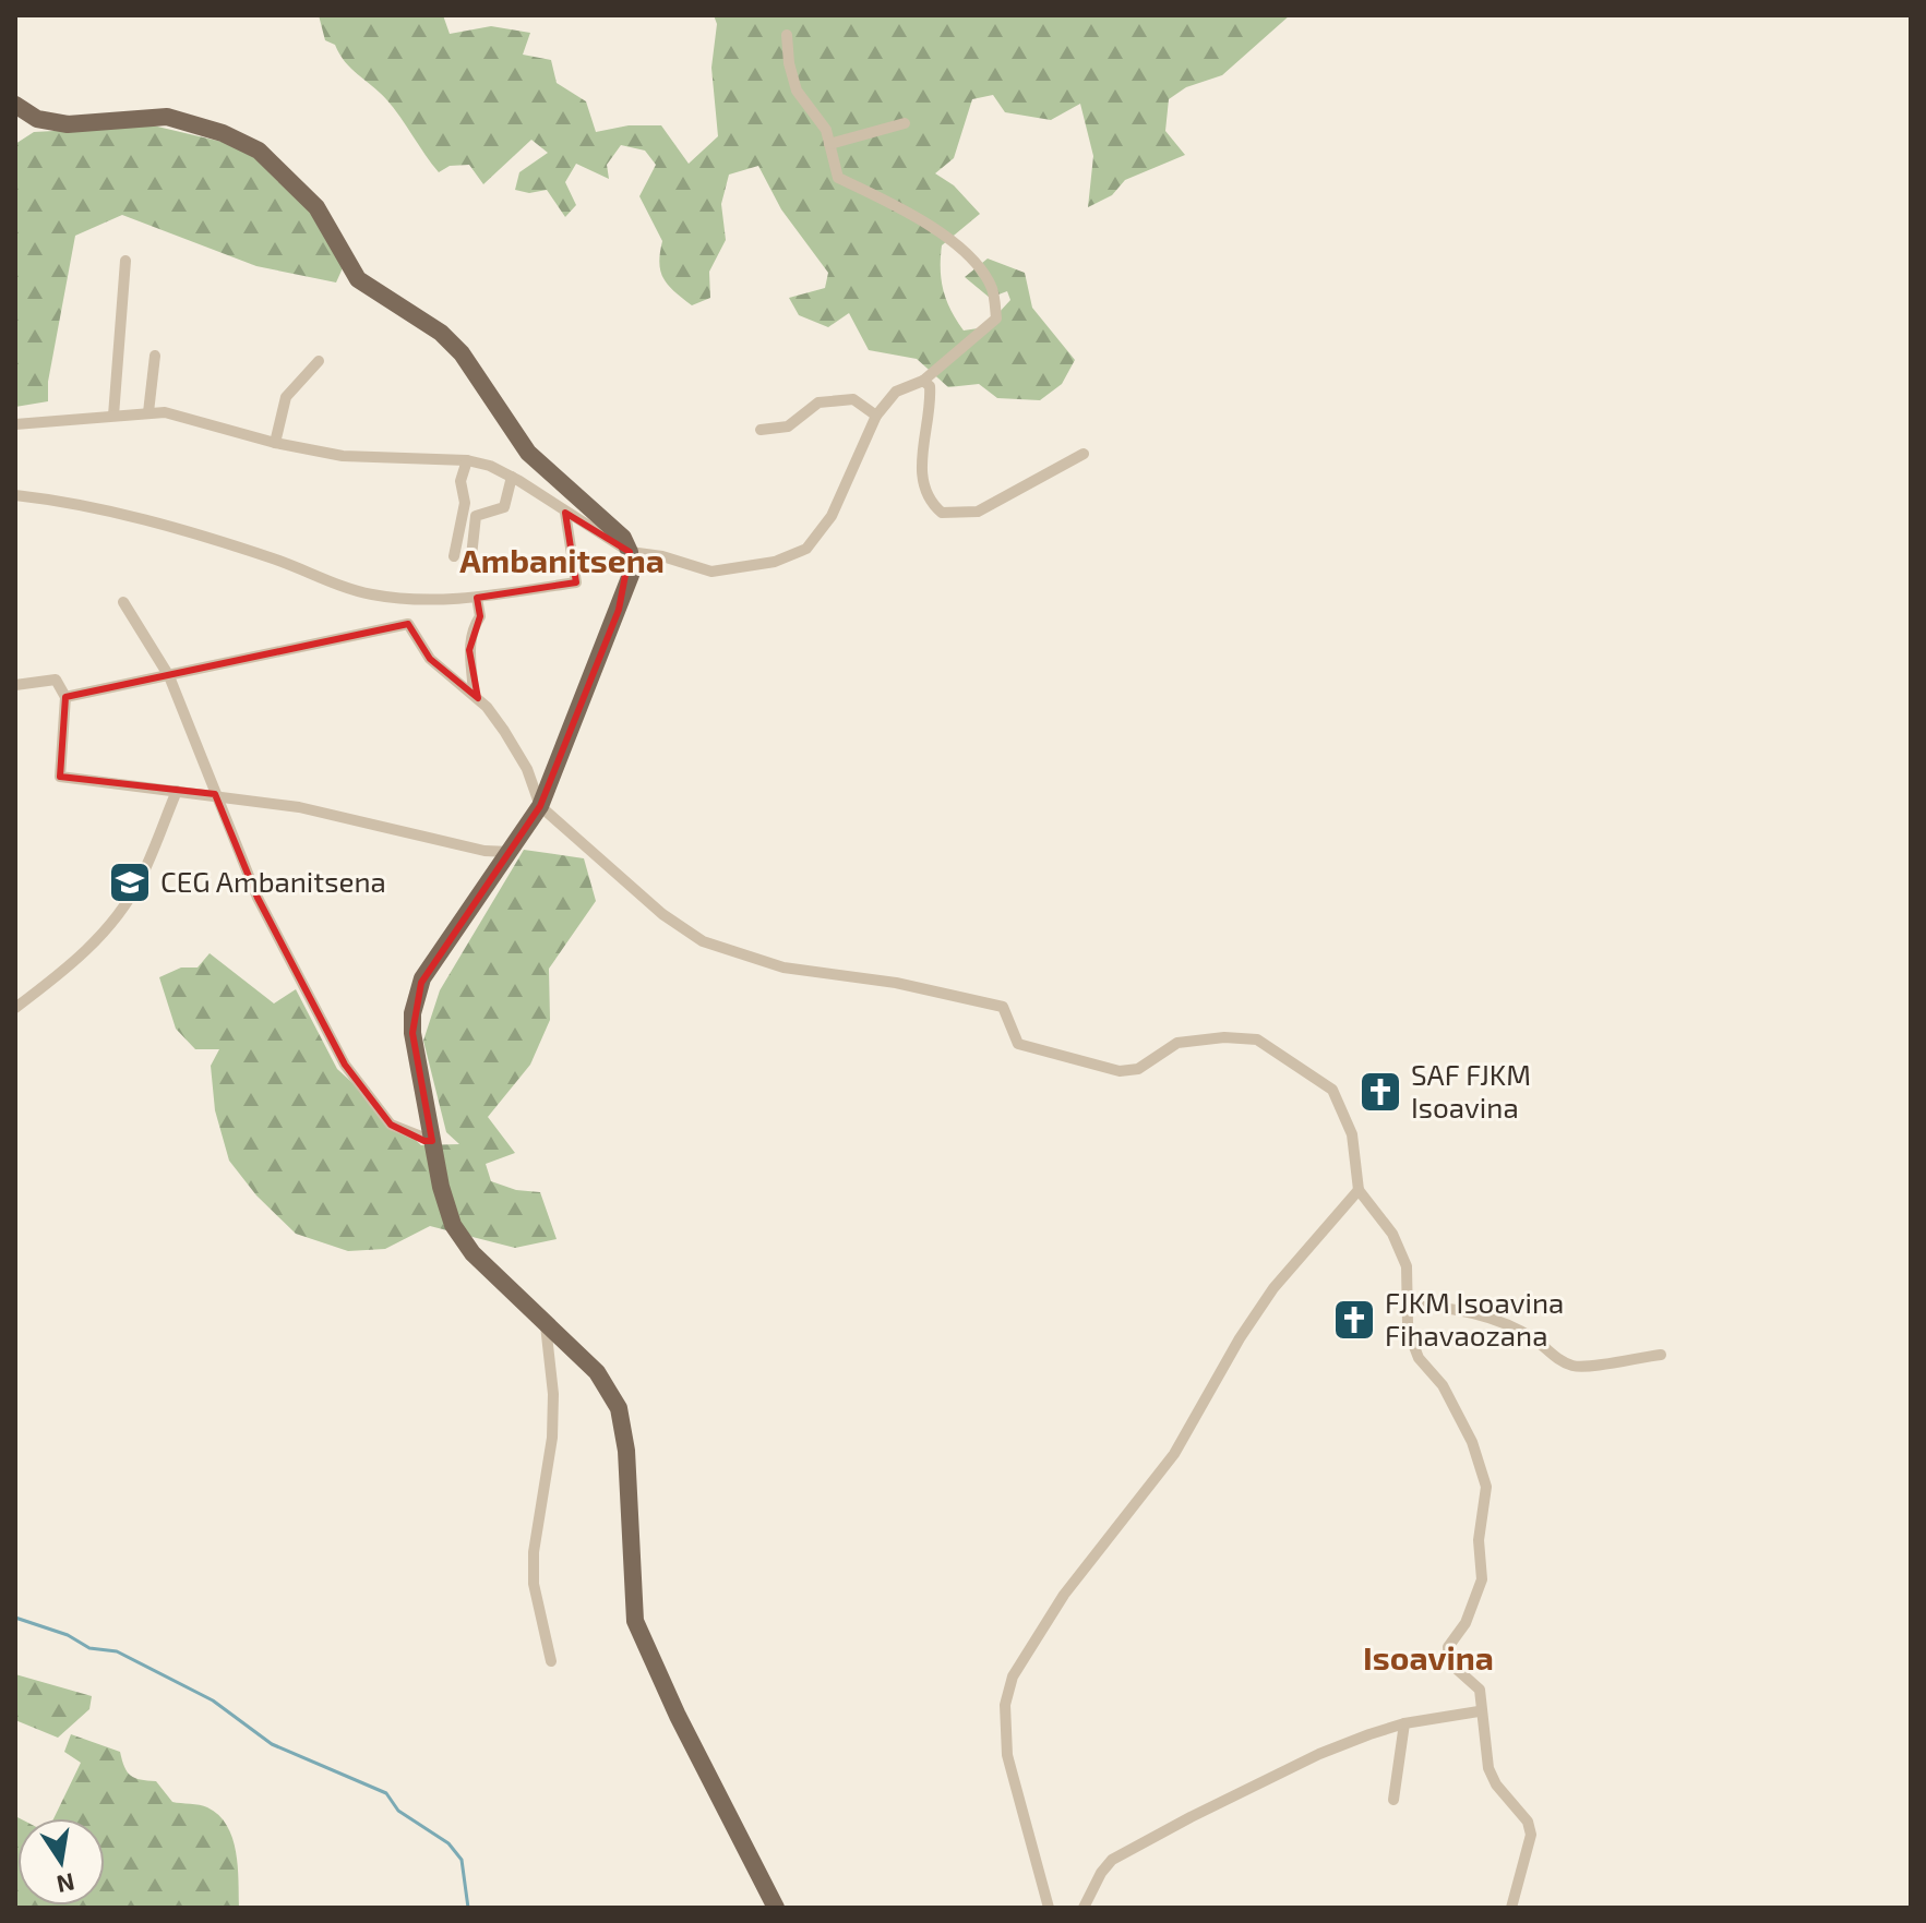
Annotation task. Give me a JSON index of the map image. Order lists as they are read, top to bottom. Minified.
{"districts":["Ambanitsena","Isoavina"],"places":{"school or university":["CEG Ambanitsena"],"church":["SAF FJKM Isoavina","FJKM Isoavina Fihavaozana"]},"north":"bottom"}
